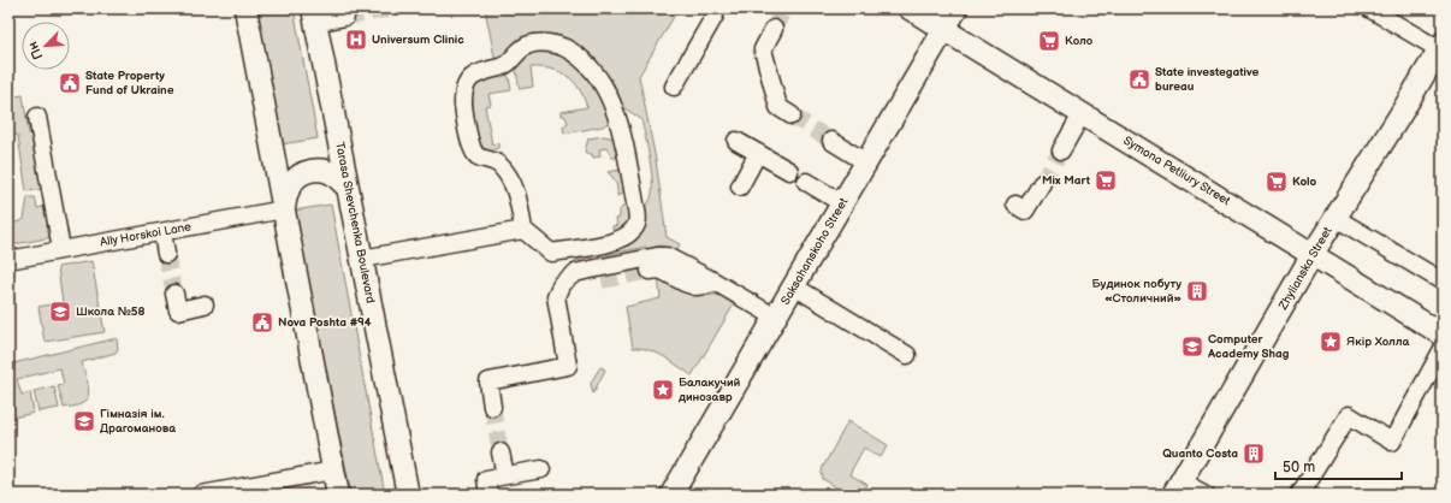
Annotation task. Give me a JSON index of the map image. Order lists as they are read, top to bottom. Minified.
{"streets":{"main road":["Symona Petliury Street","Tarasa Shevchenka Boulevard","Saksahanskoho Street","Zhylianska Street"],"street":["Ally Horskoi Lane"]},"crossings":[["Symona Petliury Street","Saksahanskoho Street"],["Symona Petliury Street","Zhylianska Street"]],"places":{"hospital":["Universum Clinic"],"supermarket":["Коло","Mix Mart","Kolo"],"public building":["State investegative bureau","State Property Fund of Ukraine","Nova Poshta #94"],"building":["Будинок побуту «Столичний»","Quanto Costa"],"school or university":["Школа №58","Computer Academy Shag","Гімназія ім. Драгоманова"],"place":["Якір Холла","Балакучий динозавр"]},"scale_bar":"50 m","north":"bottom left"}
